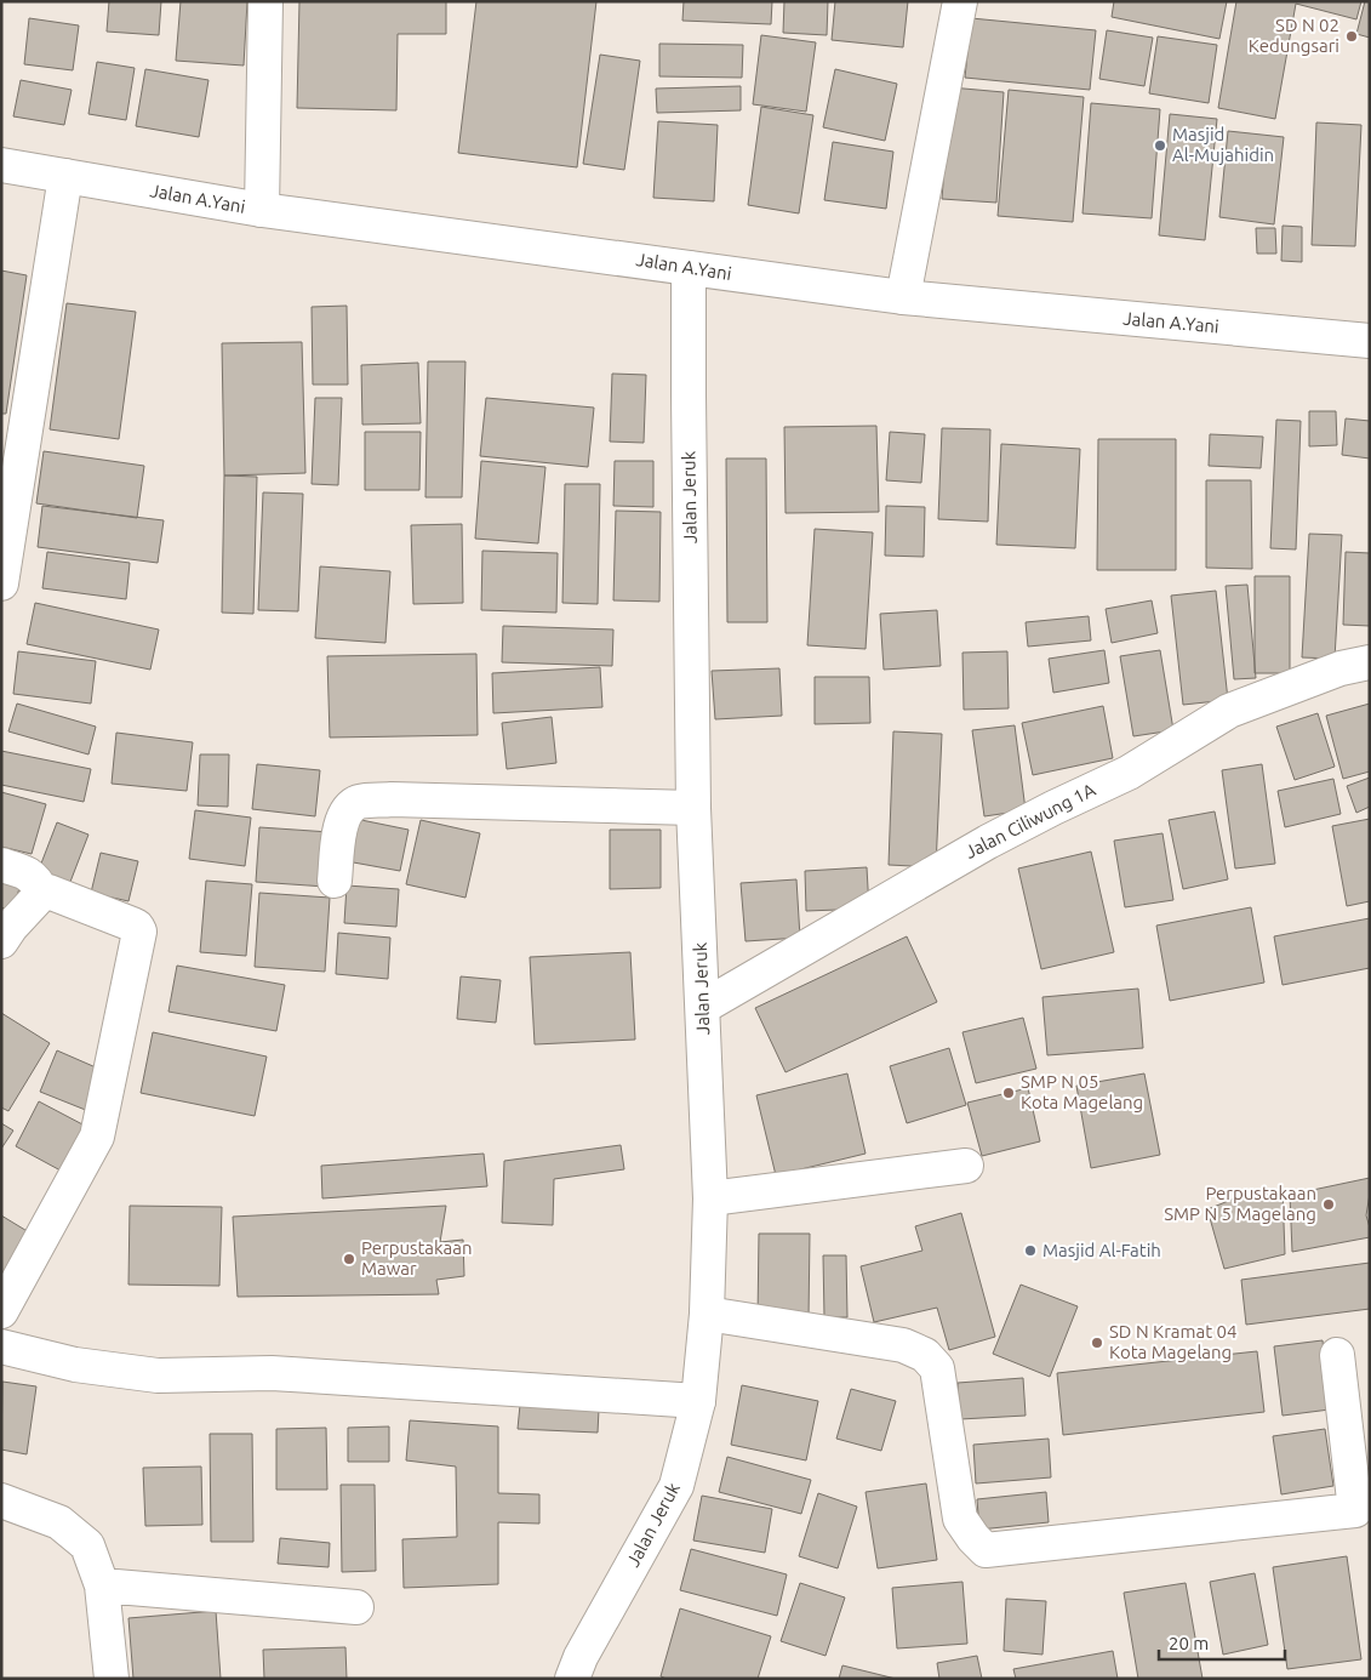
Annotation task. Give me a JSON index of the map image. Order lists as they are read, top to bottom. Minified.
{"streets":{"main road":["Jalan A.Yani","Jalan Jeruk","Jalan Ciliwung 1A"]},"crossings":[["Jalan A.Yani","Jalan Jeruk"],["Jalan Jeruk","Jalan Ciliwung 1A"]],"places":["SD N 02 Kedungsari","Masjid Al-Mujahidin","SMP N 05 Kota Magelang","Perpustakaan SMP N 5 Magelang","Masjid Al-Fatih","Perpustakaan Mawar","SD N Kramat 04 Kota Magelang"],"scale_bar":"20 m"}
